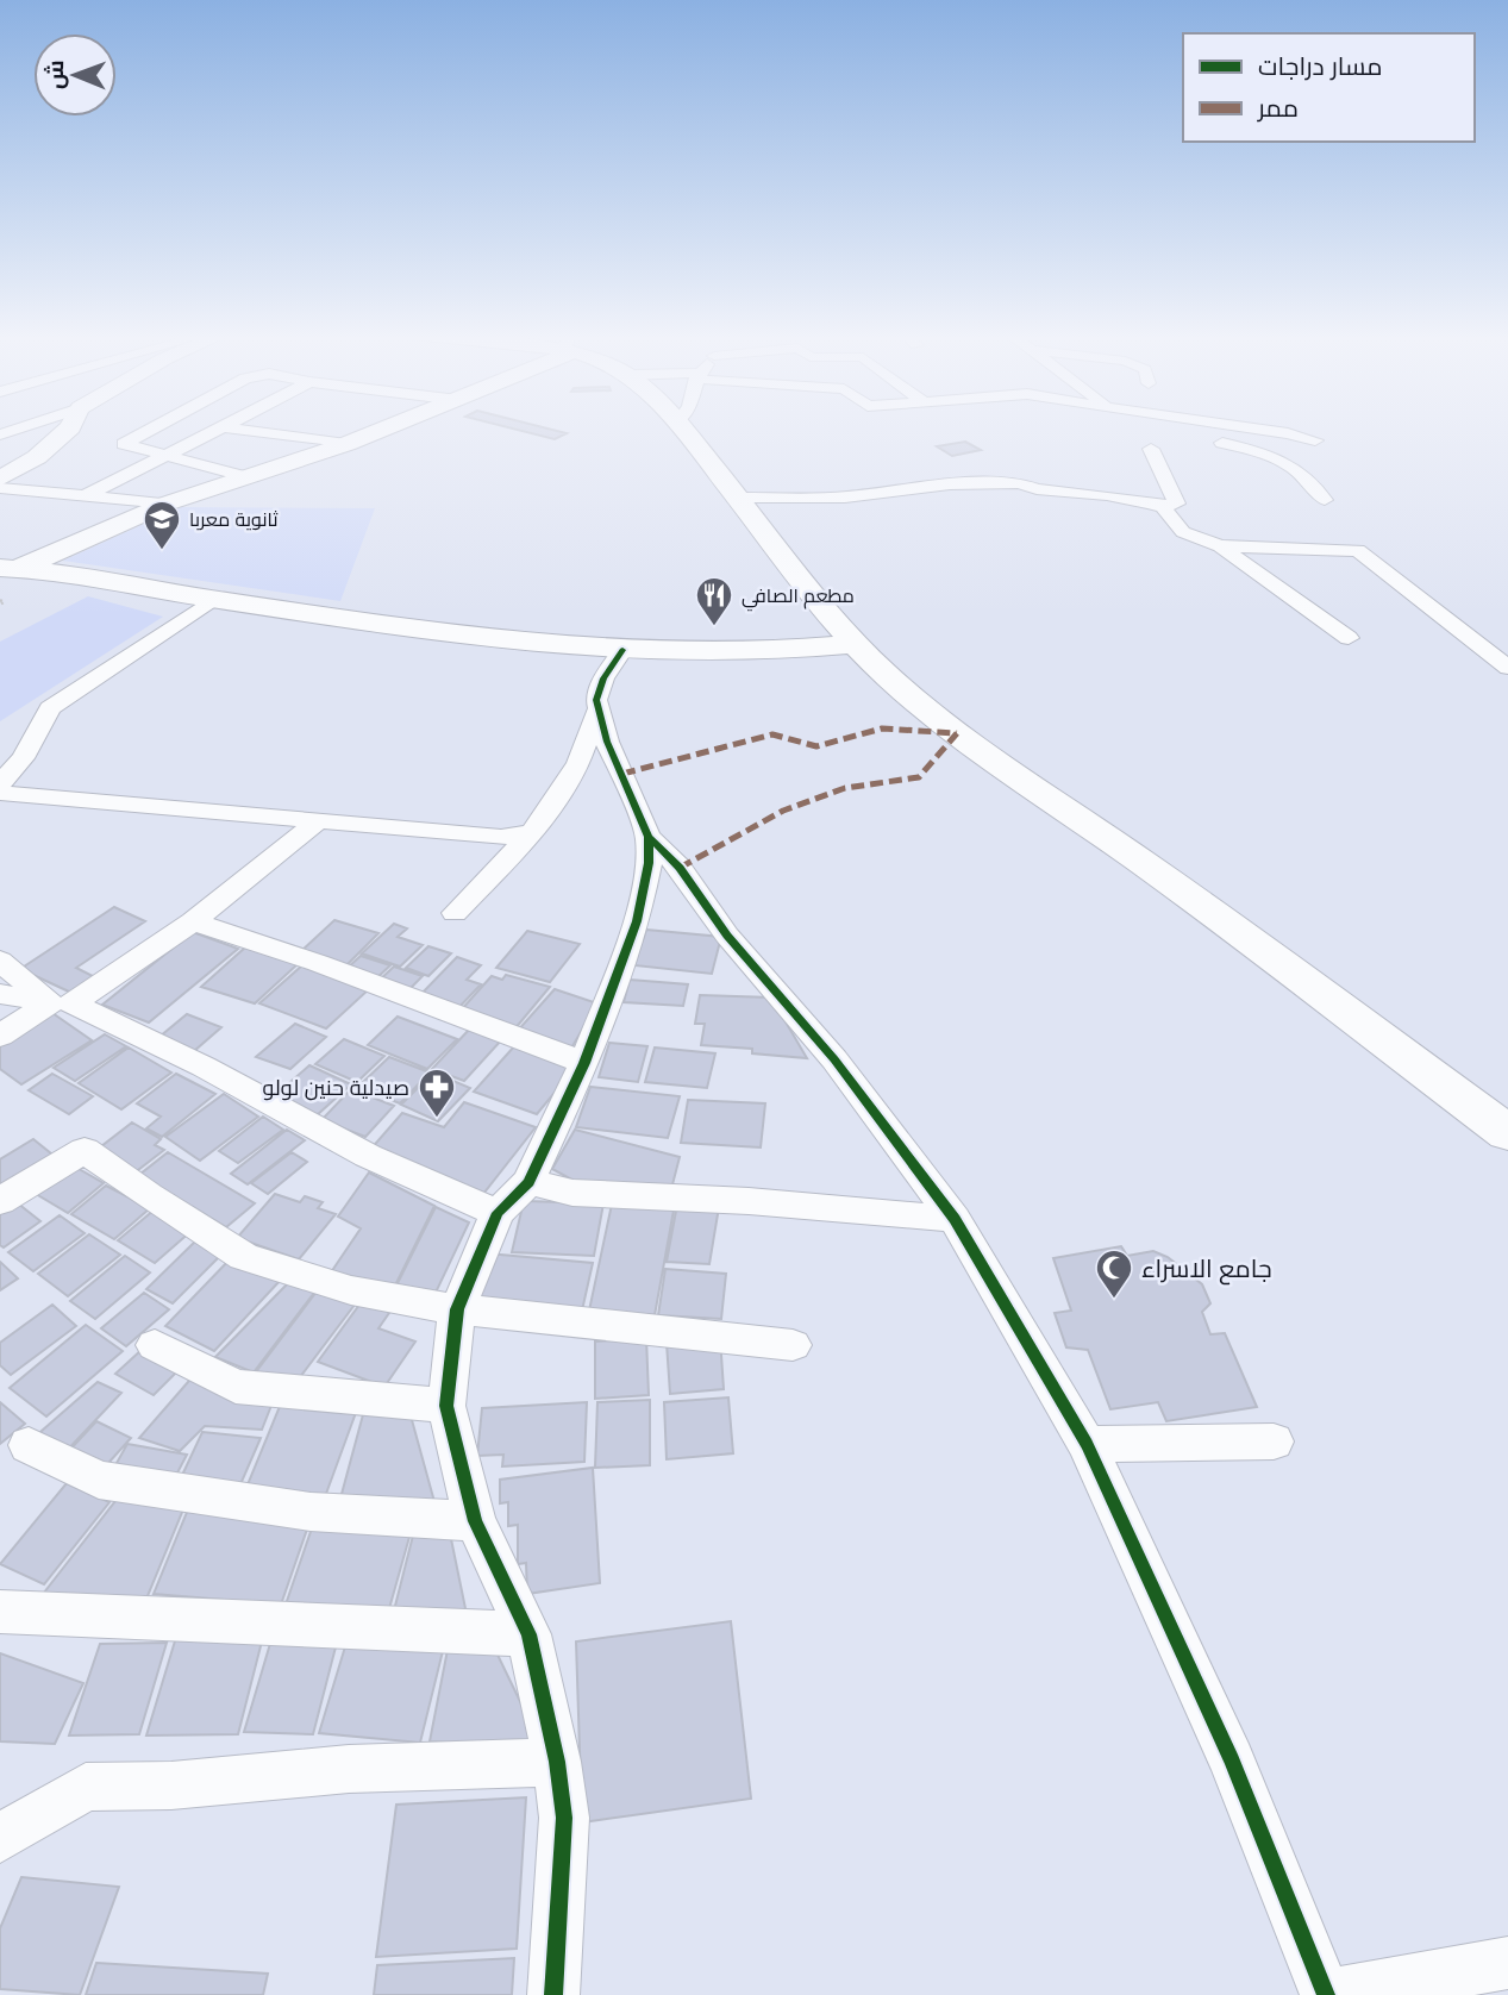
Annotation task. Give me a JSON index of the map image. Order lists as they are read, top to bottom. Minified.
{"places":{"school or university":["ثانوية معربا"],"restaurant":["مطعم الصافي"],"pharmacy":["صيدلية حنين لولو"],"mosque":["جامع الاسراء"]},"legend":["مسار دراجات","ممر"],"north":"left"}
